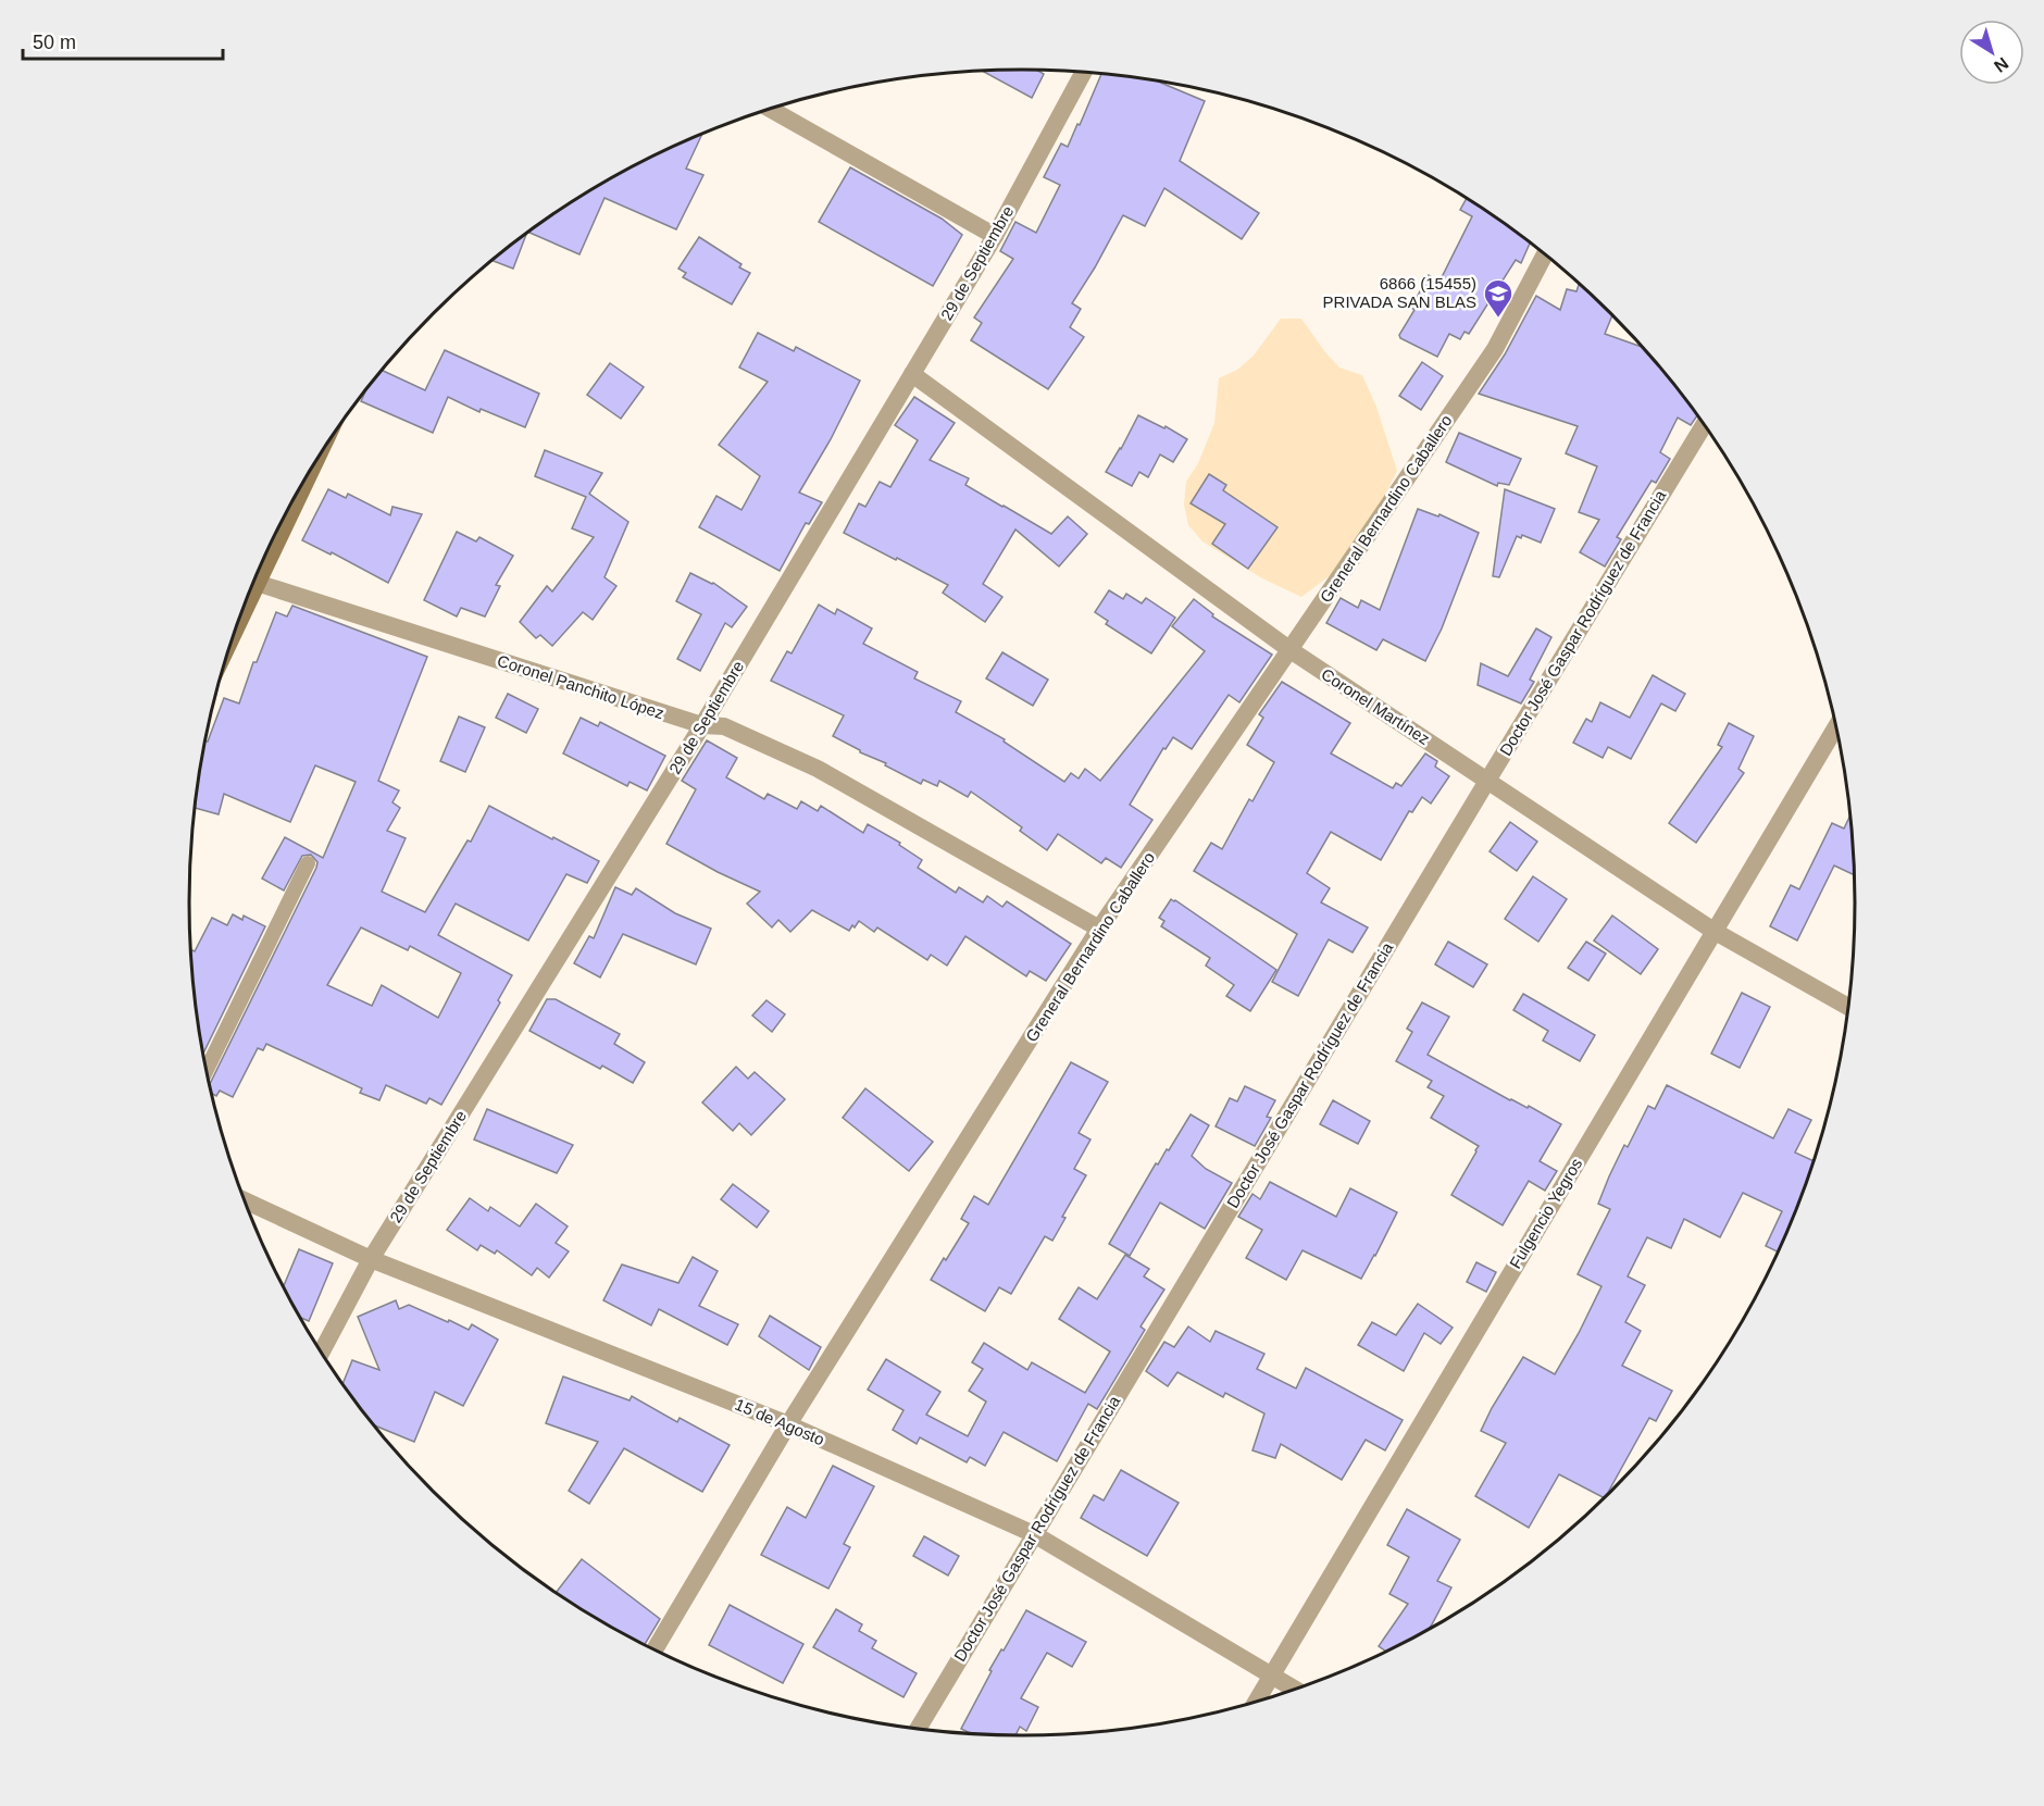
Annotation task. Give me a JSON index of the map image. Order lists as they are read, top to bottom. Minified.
{"streets":{"street":["29 de Septiembre","Greneral Bernardino Caballero","Doctor José Gaspar Rodríguez de Francia","Coronel Panchito López","Coronel Martínez","Fulgencio Yegros","15 de Agosto"]},"crossings":[["29 de Septiembre","Coronel Panchito López"],["29 de Septiembre","Coronel Martínez"],["29 de Septiembre","15 de Agosto"],["Greneral Bernardino Caballero","Coronel Panchito López"],["Greneral Bernardino Caballero","Coronel Martínez"],["Greneral Bernardino Caballero","15 de Agosto"],["Doctor José Gaspar Rodríguez de Francia","Coronel Martínez"],["Doctor José Gaspar Rodríguez de Francia","15 de Agosto"],["Coronel Martínez","Fulgencio Yegros"],["Fulgencio Yegros","15 de Agosto"]],"places":{"school or university":["6866 (15455) PRIVADA SAN BLAS"]},"scale_bar":"50 m","north":"bottom right"}
